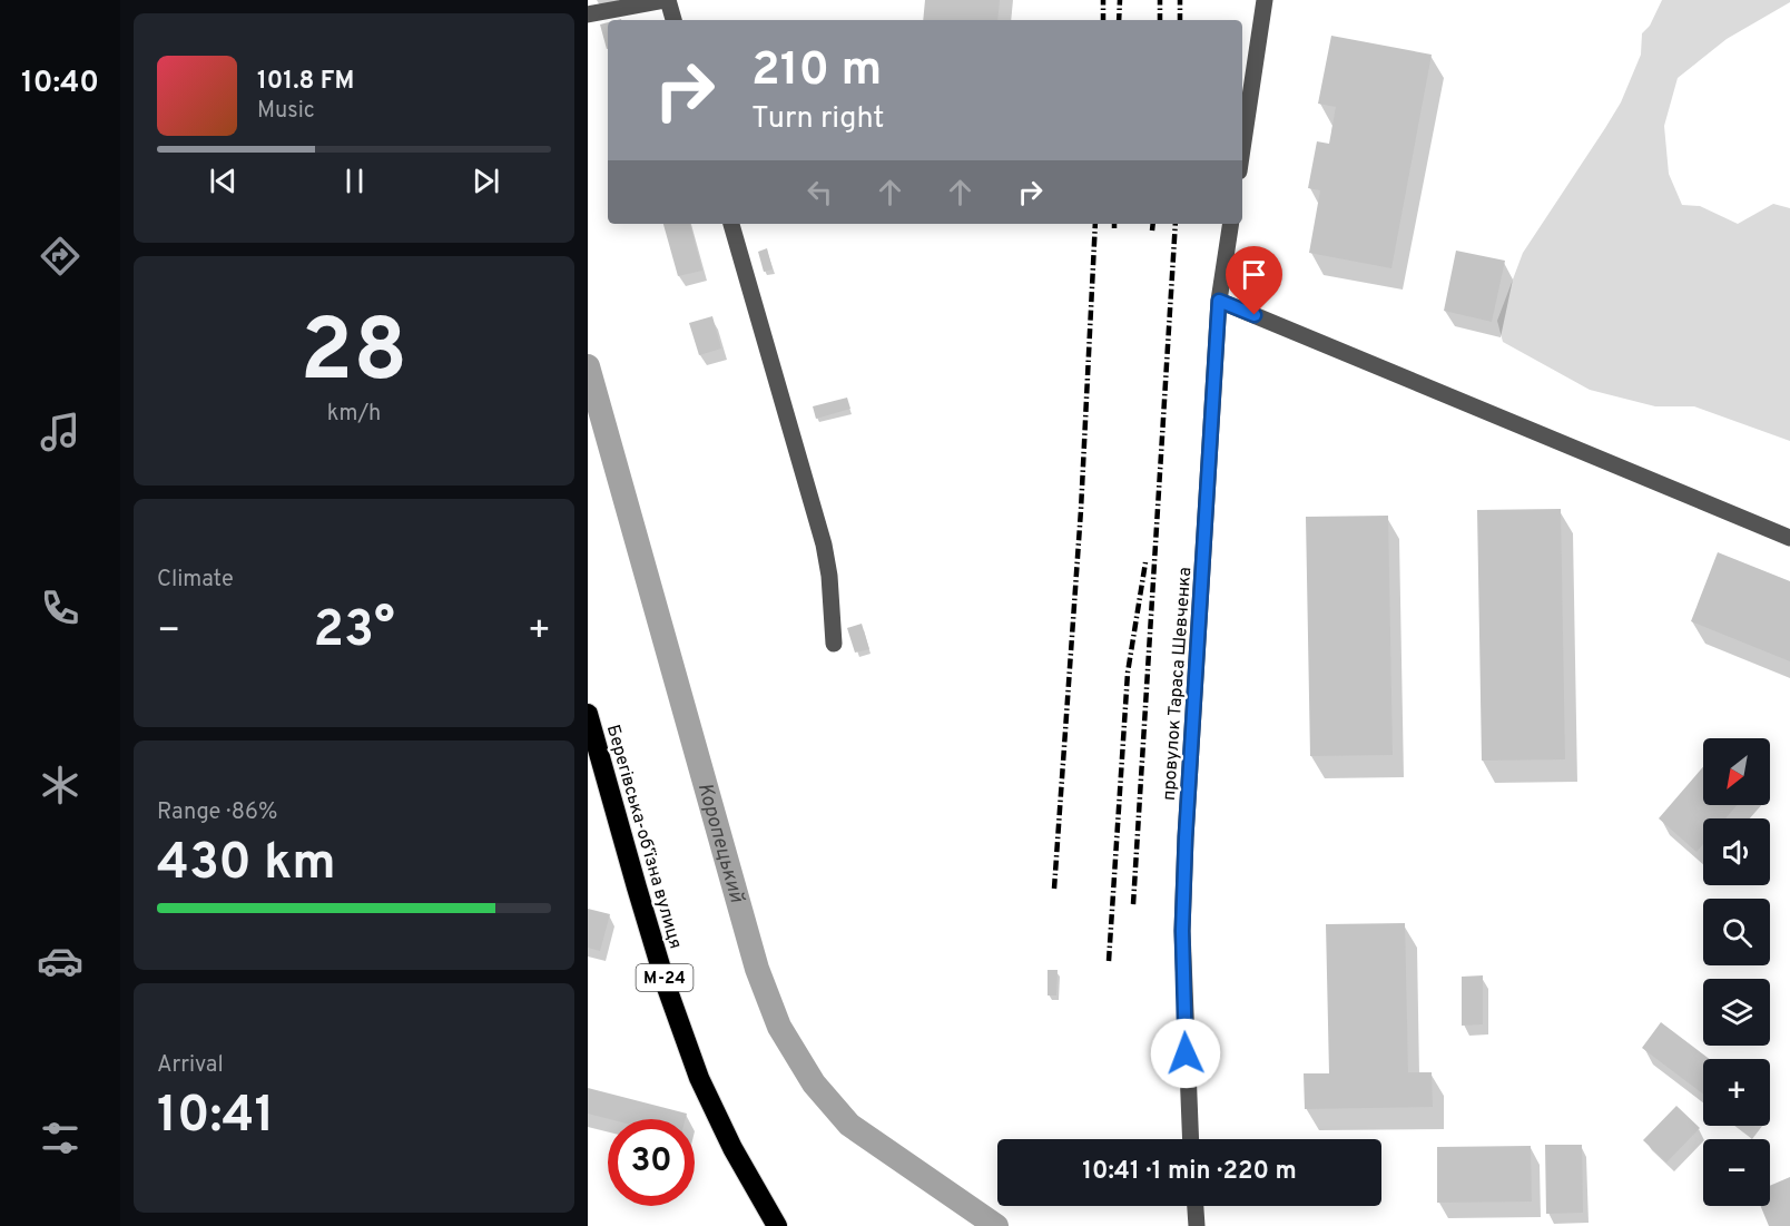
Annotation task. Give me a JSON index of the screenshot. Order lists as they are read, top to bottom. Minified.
{"streets":{"highway":["Берегівська-обʼїзна вулиця","М-24"],"street":["провулок Тараса Шевченка"]},"water":["Коропецький"],"north":"bottom left","page":{"tabs":"10:40","turn":["210 m","Turn right"],"song":["101.8 FM","Music"],"tile":[["28","km/h"],"Climate",["Range · 86%","430 km"],["Arrival","10:41"]],"heat":["−","23°","+"],"map_buttons":["+","−"],"limit":"30","trip":"10:41 · 1 min · 220 m"}}
